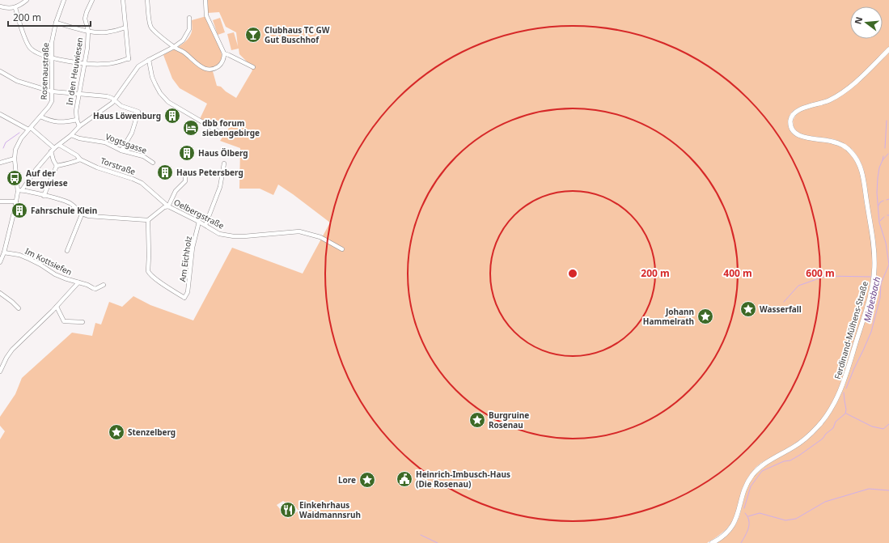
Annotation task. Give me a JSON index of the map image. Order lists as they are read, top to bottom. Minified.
{"streets":{"main road":["Ferdinand-Mülhens-Straße"],"street":["Rosenaustraße","In den Heuwiesen","Vogtsgasse","Torstraße","Oelbergstraße","Am Eichholz","Im Kottsiefen"]},"crossings":[["Torstraße","Oelbergstraße"],["Oelbergstraße","Am Eichholz"]],"water":["Mirbesbach"],"places":{"bar":["Clubhaus TC GW Gut Buschhof"],"building":["Haus Löwenburg","Haus Ölberg","Haus Petersberg","Fahrschule Klein"],"hotel":["dbb forum siebengebirge"],"bus stop":["Auf der Bergwiese"],"place":["Wasserfall","Johann Hammelrath","Burgruine Rosenau","Stenzelberg","Lore"],"public building":["Heinrich-Imbusch-Haus (Die Rosenau)"],"restaurant":["Einkehrhaus Waidmannsruh"]},"scale_bar":"200 m","north":"left","rings":["200 m","400 m","600 m"]}
